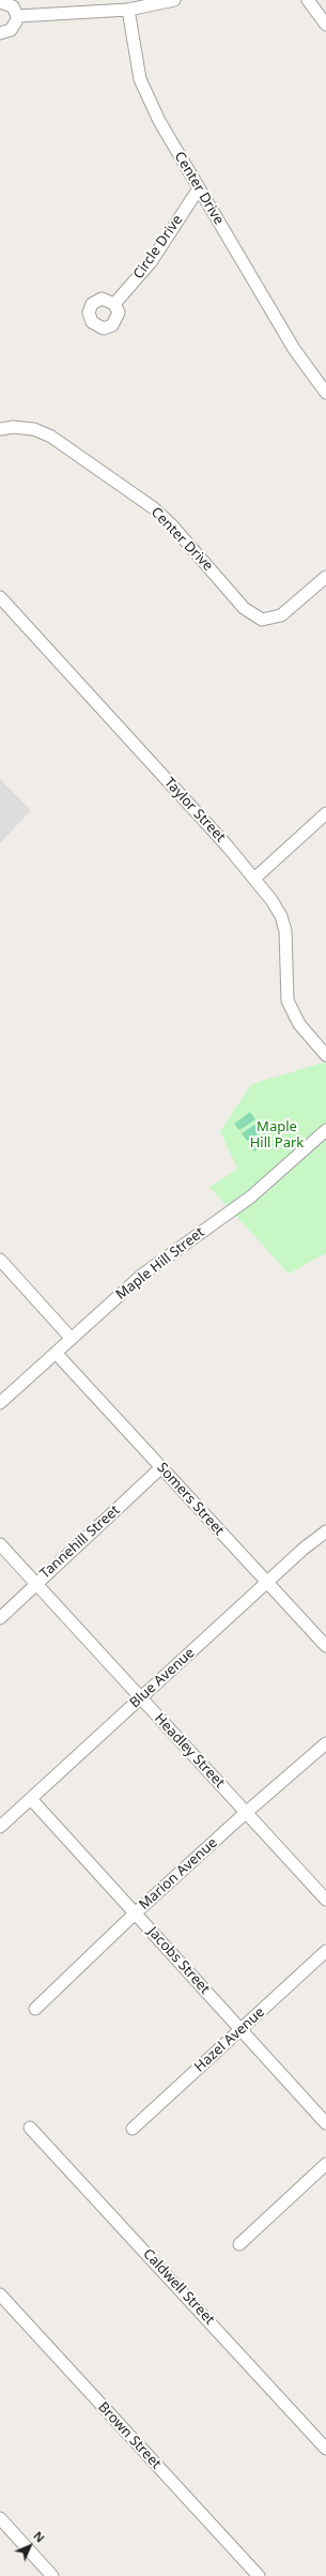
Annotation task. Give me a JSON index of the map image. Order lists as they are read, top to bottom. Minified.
{"streets":{"street":["Center Drive","Circle Drive","Taylor Street","Maple Hill Street","Somers Street","Tannehill Street","Blue Avenue","Headley Street","Marion Avenue","Jacobs Street","Hazel Avenue","Caldwell Street","Brown Street"]},"crossings":[["Center Drive","Circle Drive"],["Maple Hill Street","Somers Street"],["Somers Street","Tannehill Street"],["Somers Street","Blue Avenue"],["Tannehill Street","Headley Street"],["Blue Avenue","Headley Street"],["Blue Avenue","Jacobs Street"],["Headley Street","Marion Avenue"],["Marion Avenue","Jacobs Street"],["Jacobs Street","Hazel Avenue"]],"parks":["Maple Hill Park"],"north":"top right"}
